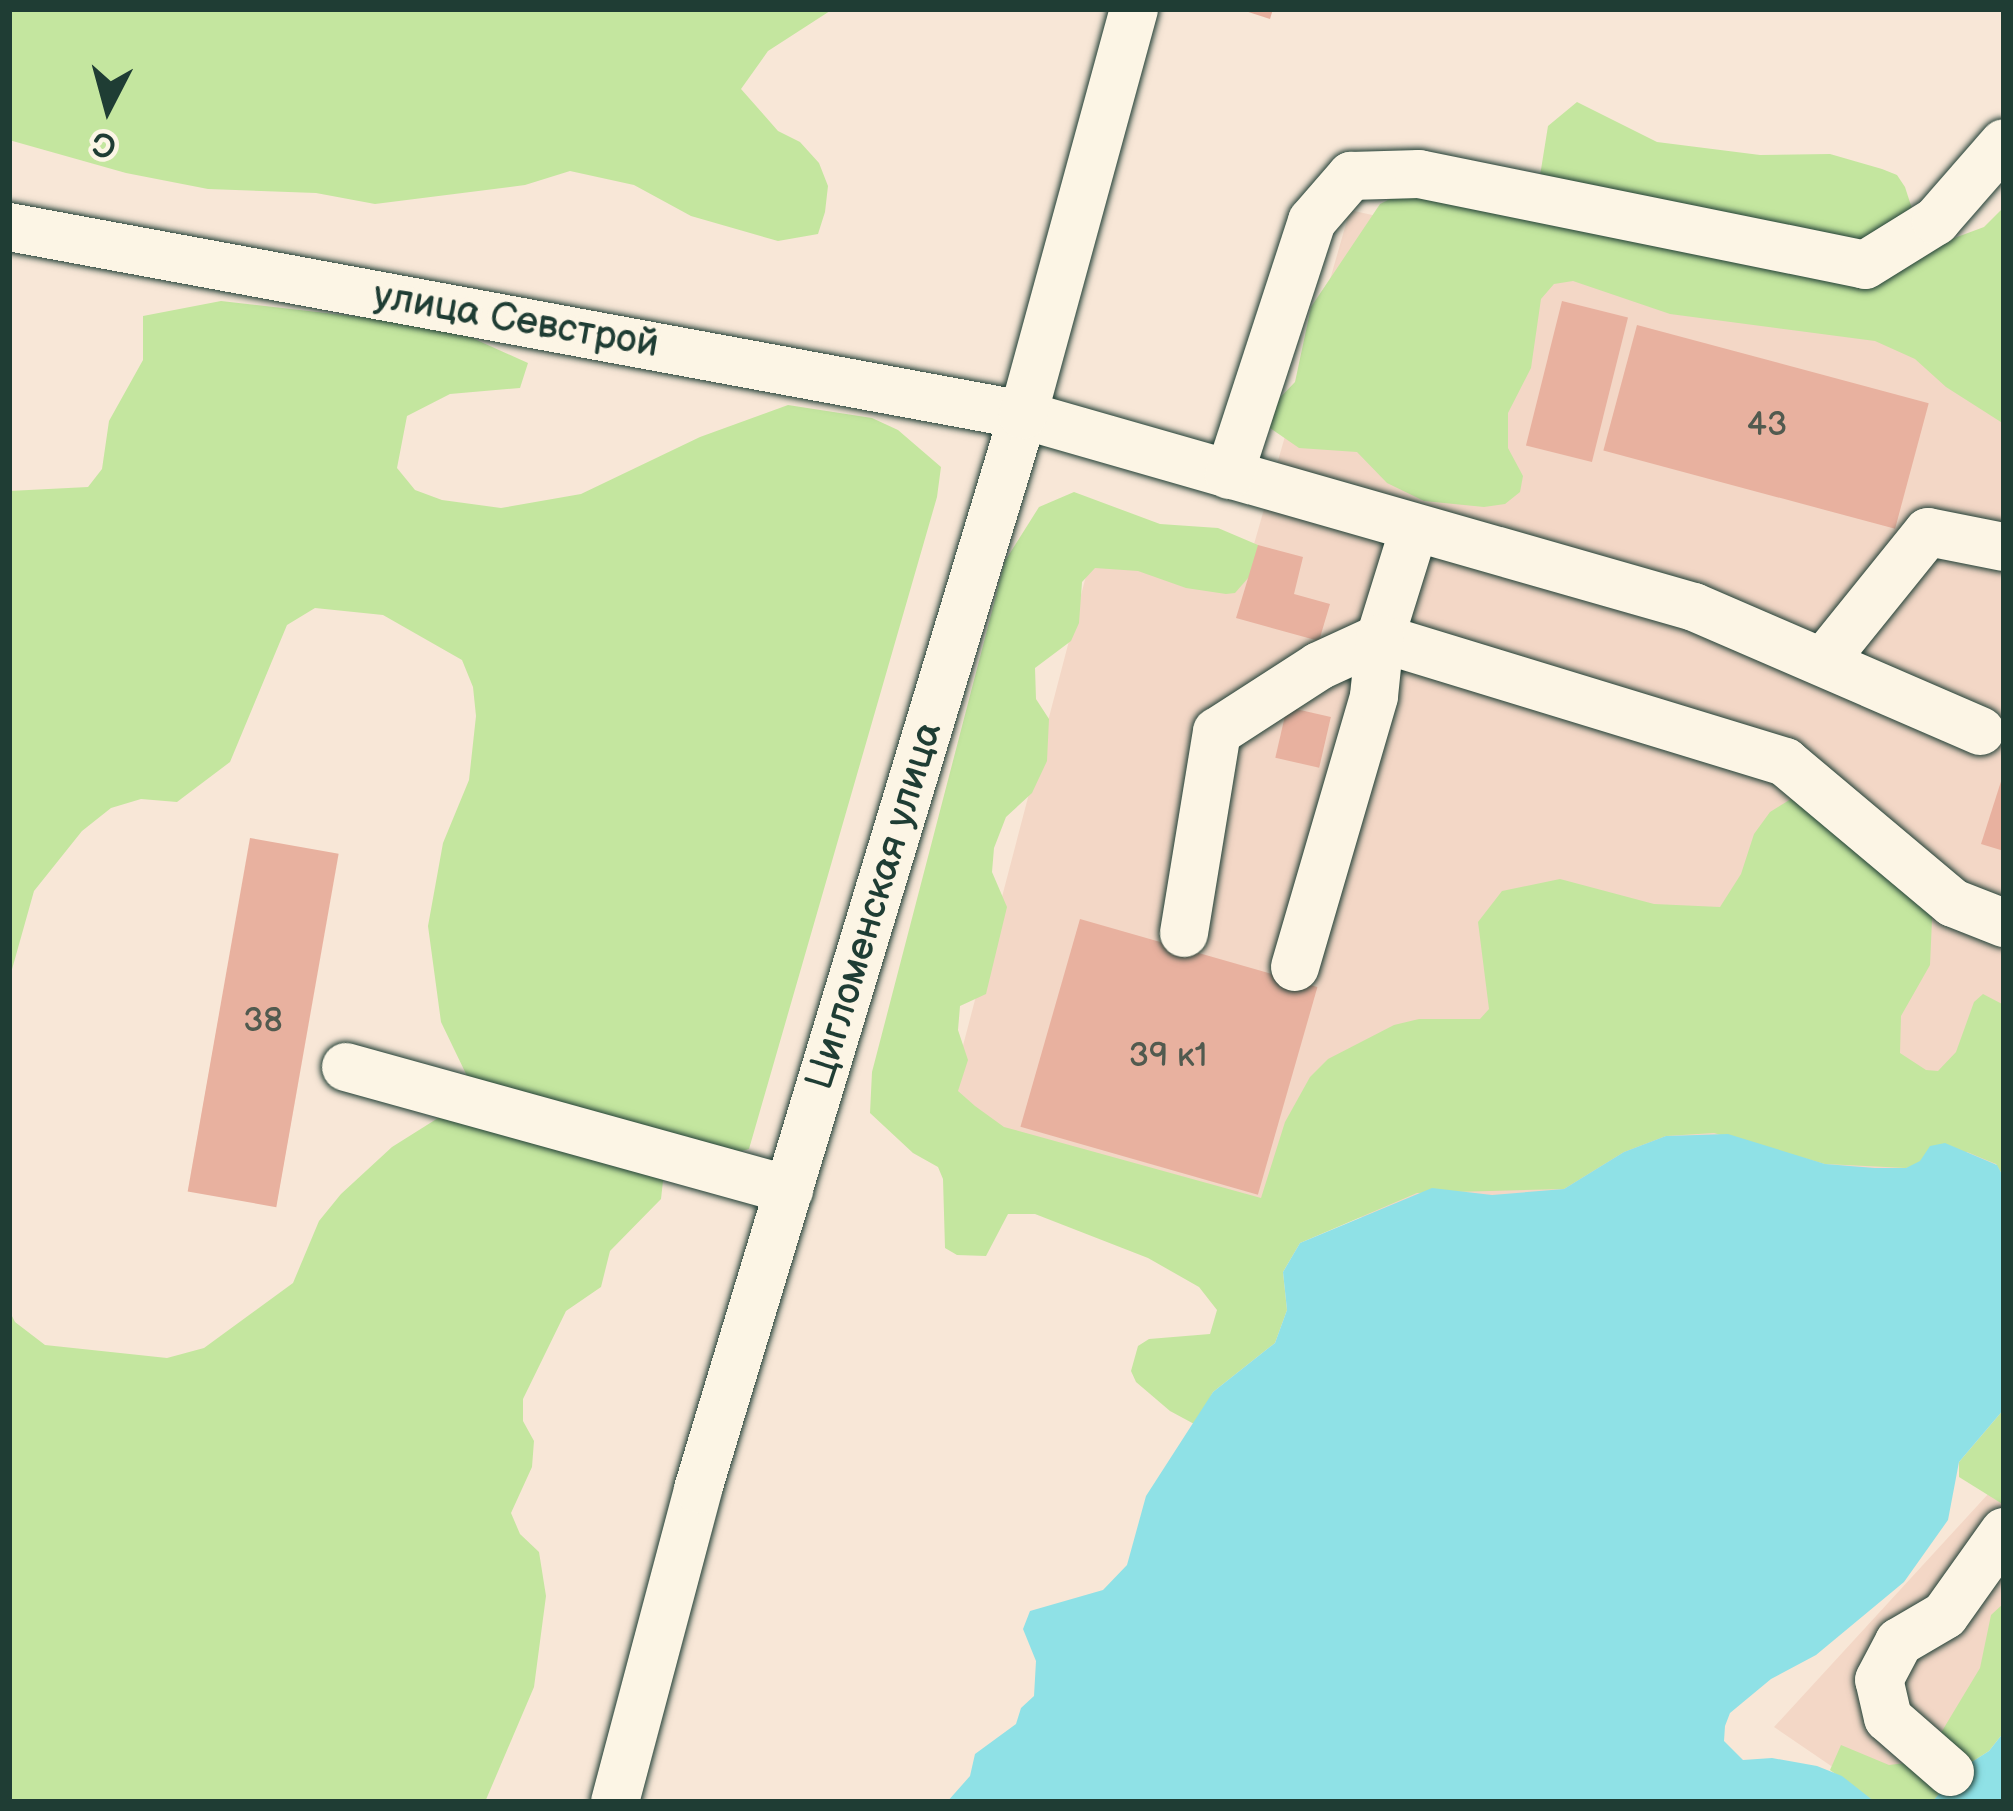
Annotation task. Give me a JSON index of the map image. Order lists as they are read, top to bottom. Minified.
{"streets":{"street":["улица Севстрой","Цигломенская улица"]},"crossings":[["улица Севстрой","Цигломенская улица"]],"house_numbers":["43","38","39 к1"],"north":"bottom"}
